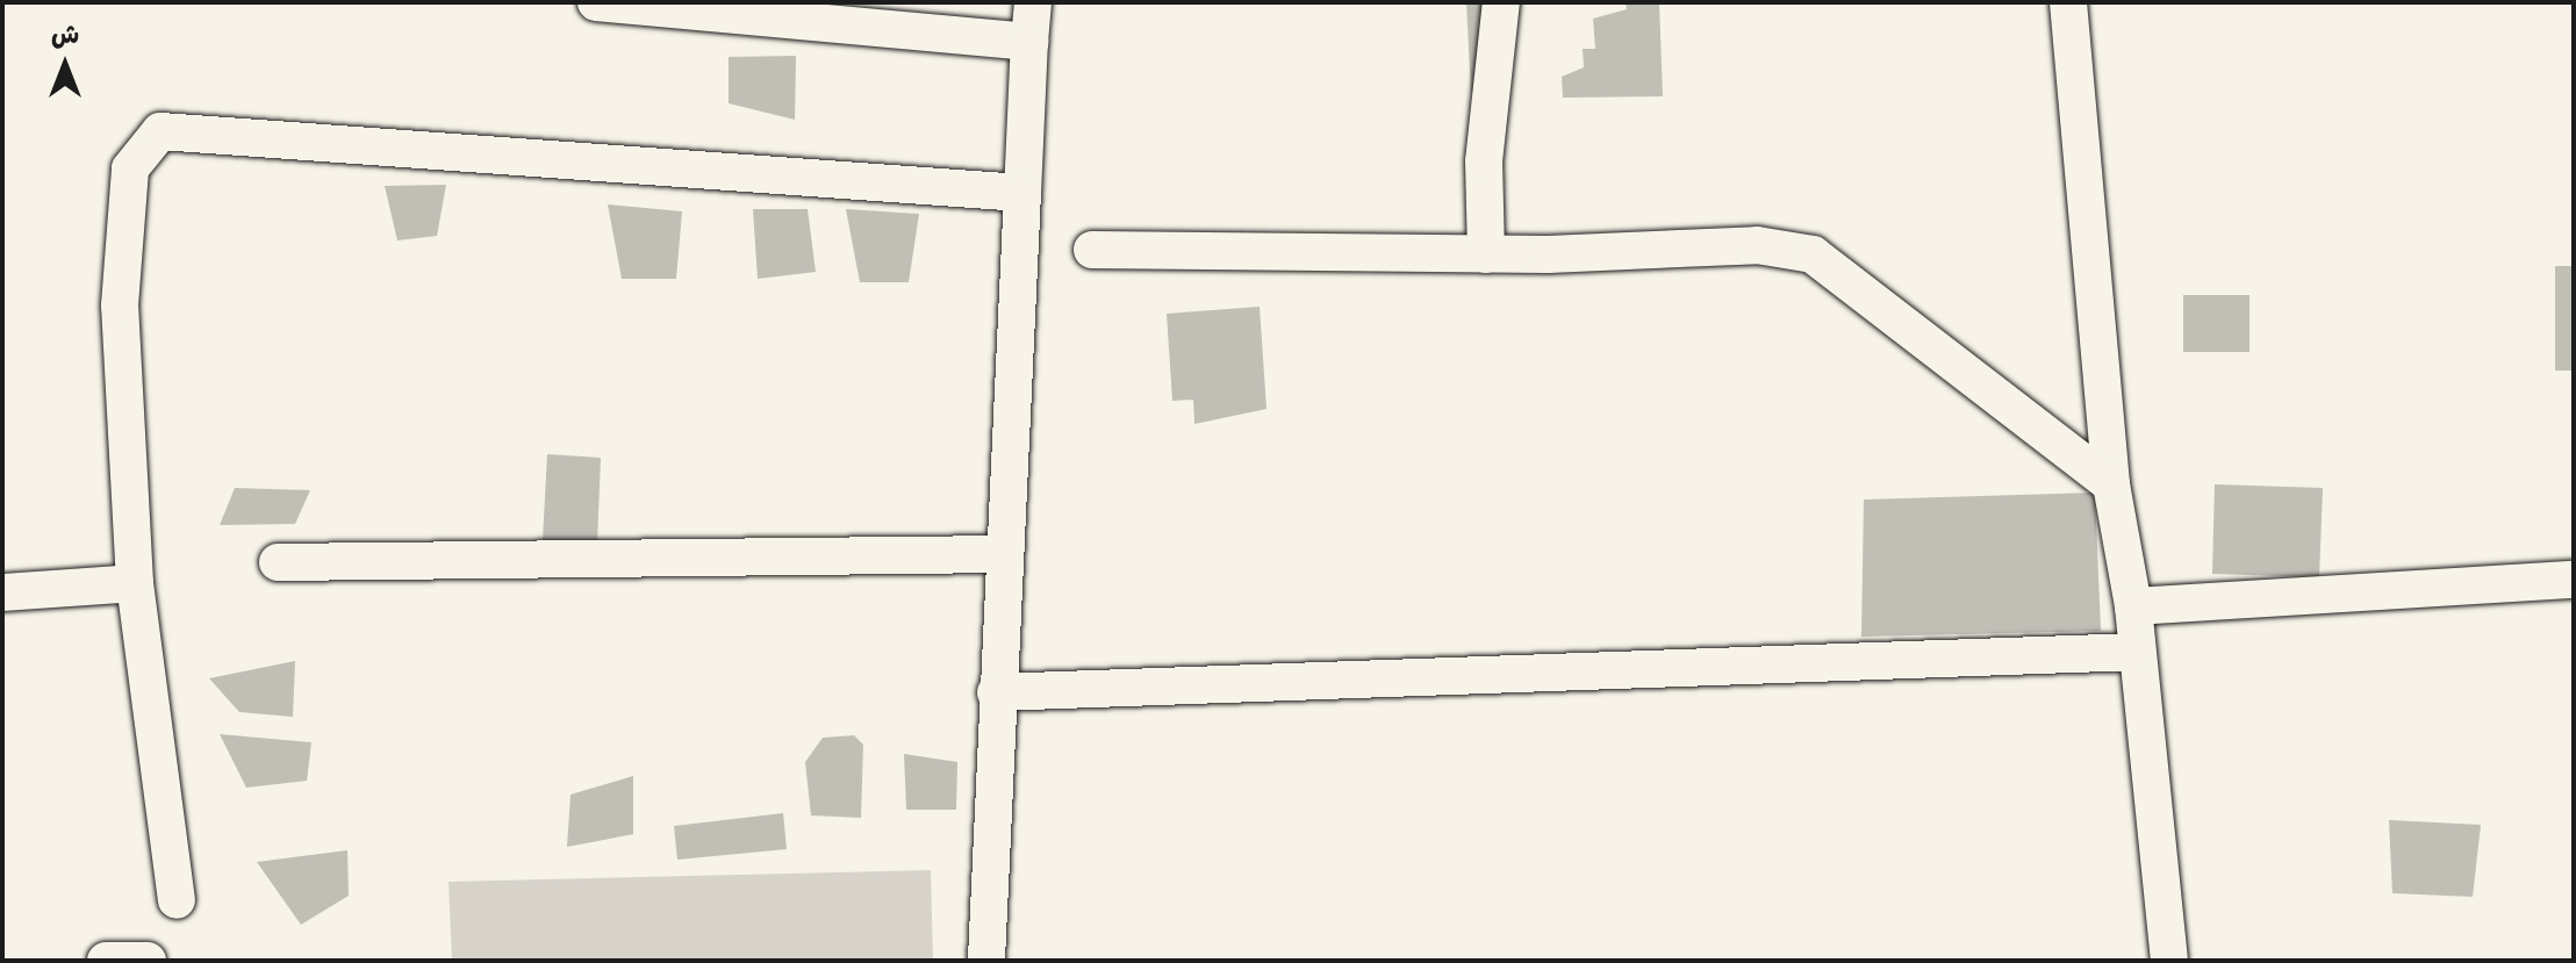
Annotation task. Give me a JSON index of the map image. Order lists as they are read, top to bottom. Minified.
{"north":"top"}
